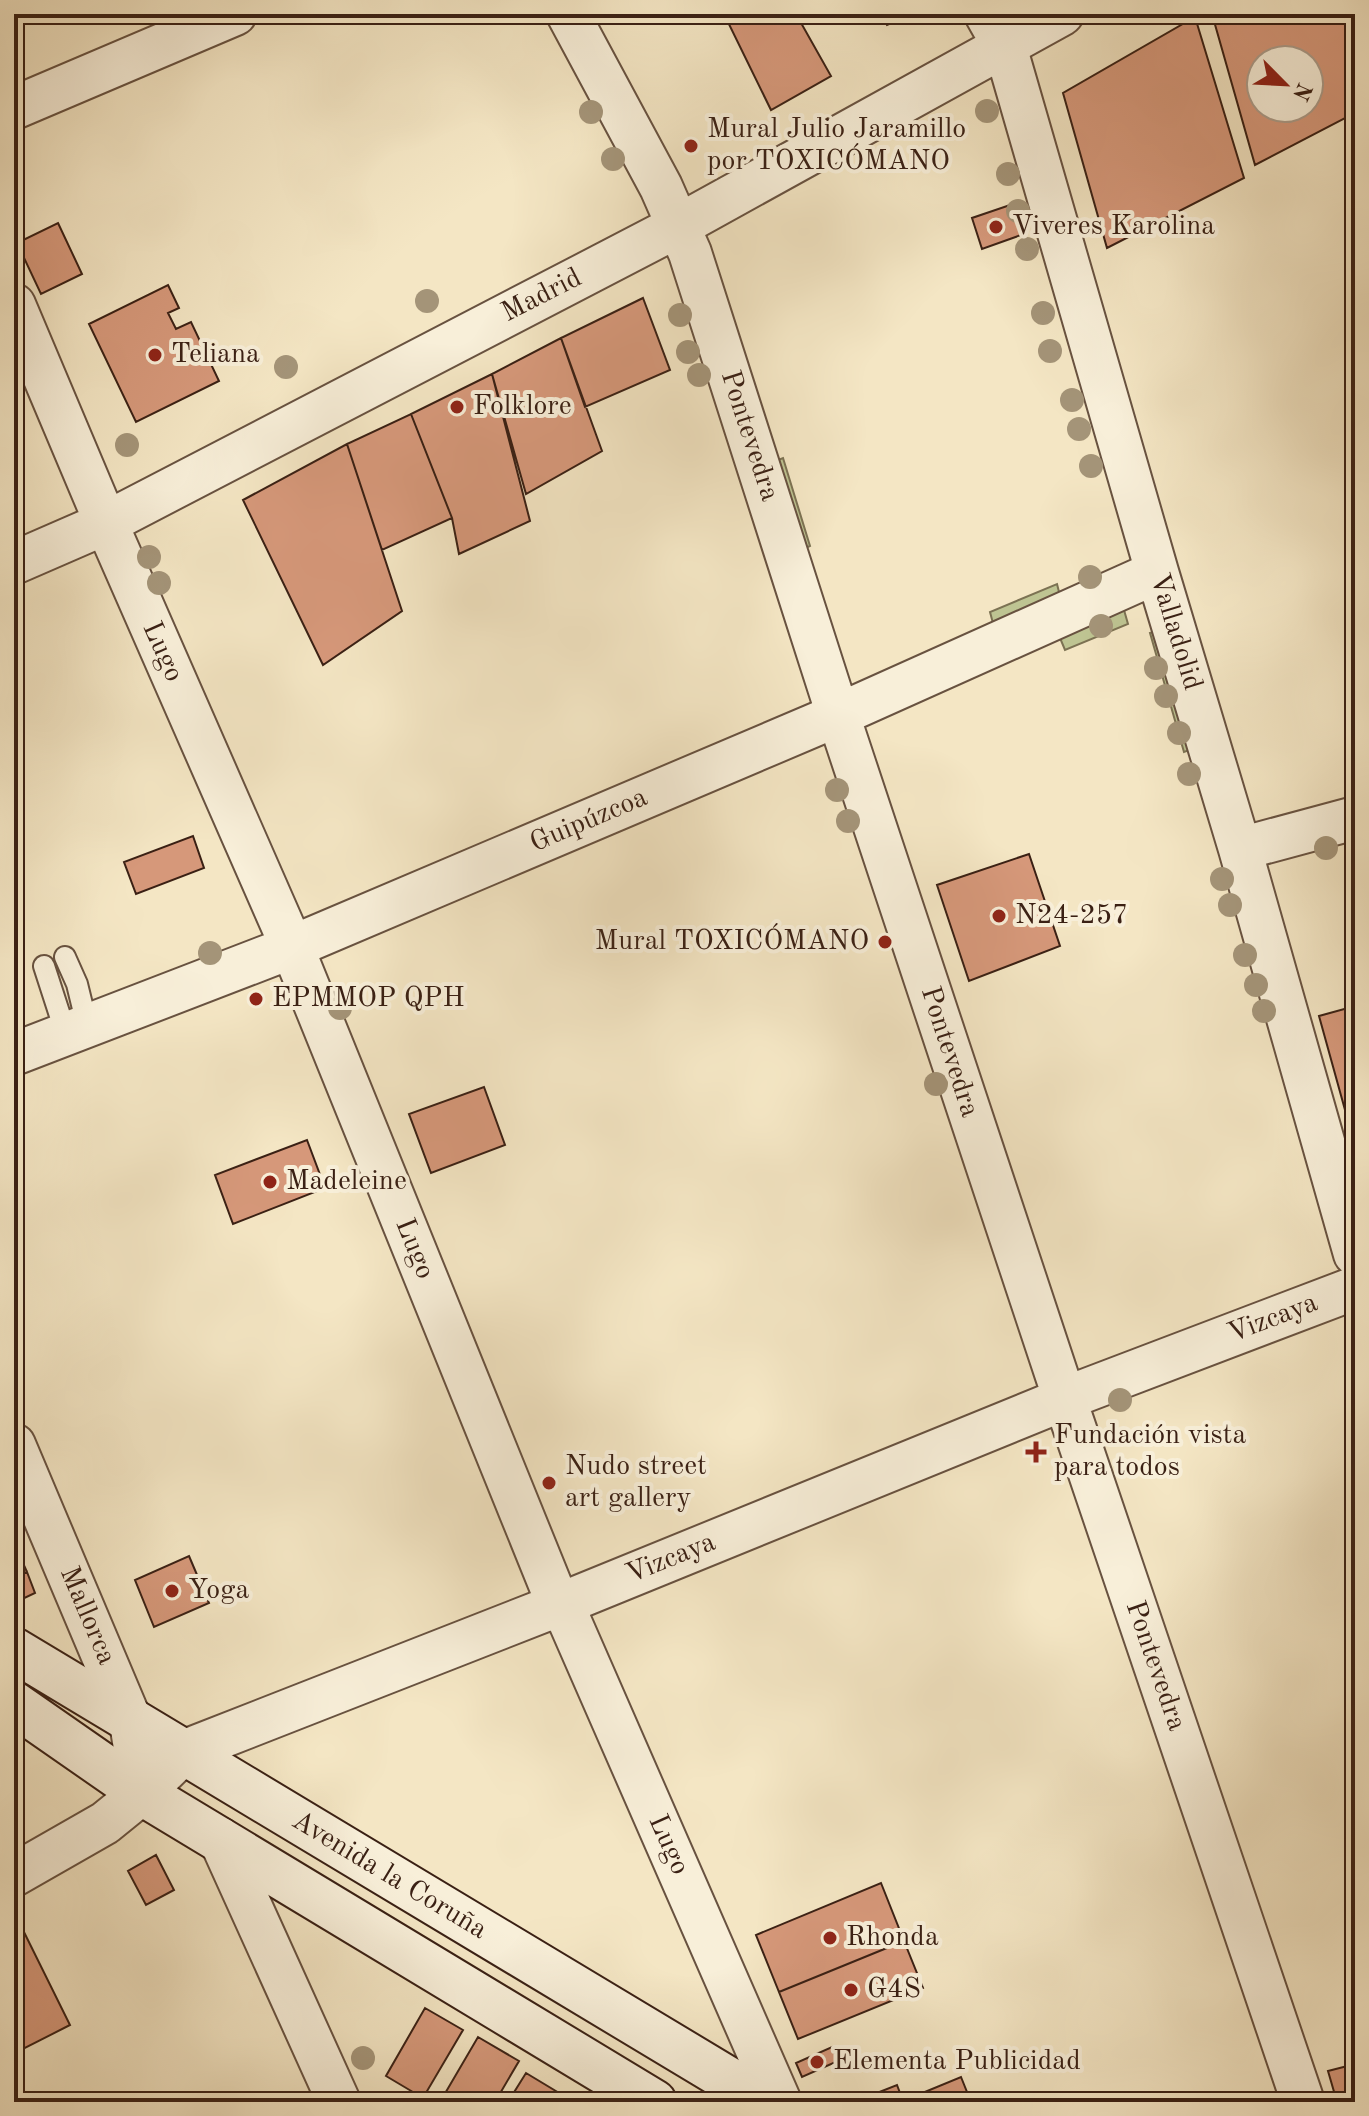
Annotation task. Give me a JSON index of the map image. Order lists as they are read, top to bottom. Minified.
{"streets":{"main road":["Avenida la Coruña"],"street":["Madrid","Pontevedra","Valladolid","Lugo","Guipúzcoa","Vizcaya","Mallorca"]},"crossings":[["Madrid","Pontevedra"],["Madrid","Valladolid"],["Madrid","Lugo"],["Pontevedra","Guipúzcoa"],["Pontevedra","Vizcaya"],["Valladolid","Guipúzcoa"],["Lugo","Guipúzcoa"],["Lugo","Vizcaya"],["Vizcaya","Mallorca"],["Vizcaya","Avenida la Coruña"],["Mallorca","Avenida la Coruña"]],"places":{"other":["Mural Julio Jaramillo por TOXICÓMANO","Viveres Karolina","Teliana","Folklore","N24-257","Mural TOXICÓMANO","EPMMOP QPH","Madeleine","Nudo street art gallery","Yoga","Rhonda","G4S","Elementa Publicidad"],"health":["Fundación vista para todos"]},"north":"bottom right"}
